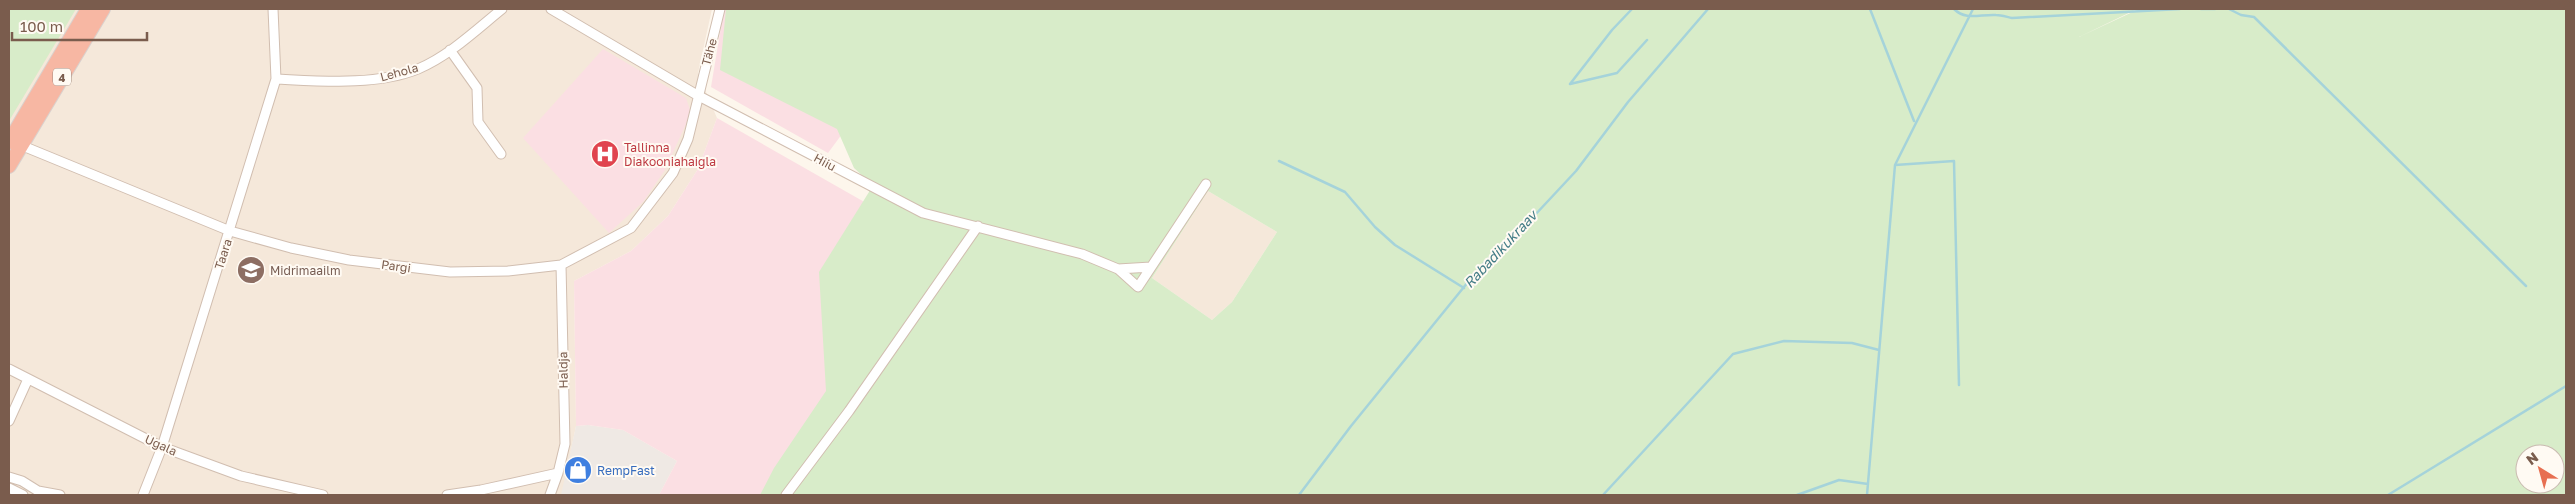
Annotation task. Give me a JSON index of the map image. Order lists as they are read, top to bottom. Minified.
{"streets":{"highway":["4"],"street":["Tähe","Lehola","Hiiu","Taara","Pargi","Haldja","Ugala"]},"crossings":[["Tähe","Hiiu"],["Tähe","Pargi"],["Lehola","Taara"],["4","Pargi"],["Hiiu","Pargi"],["Taara","Pargi"],["Taara","Ugala"],["Pargi","Haldja"]],"water":["Rabadikukraav"],"places":{"hospital":["Tallinna Diakooniahaigla"],"school or university":["Midrimaailm"],"shop":["RempFast"]},"scale_bar":"100 m","north":"top left"}
